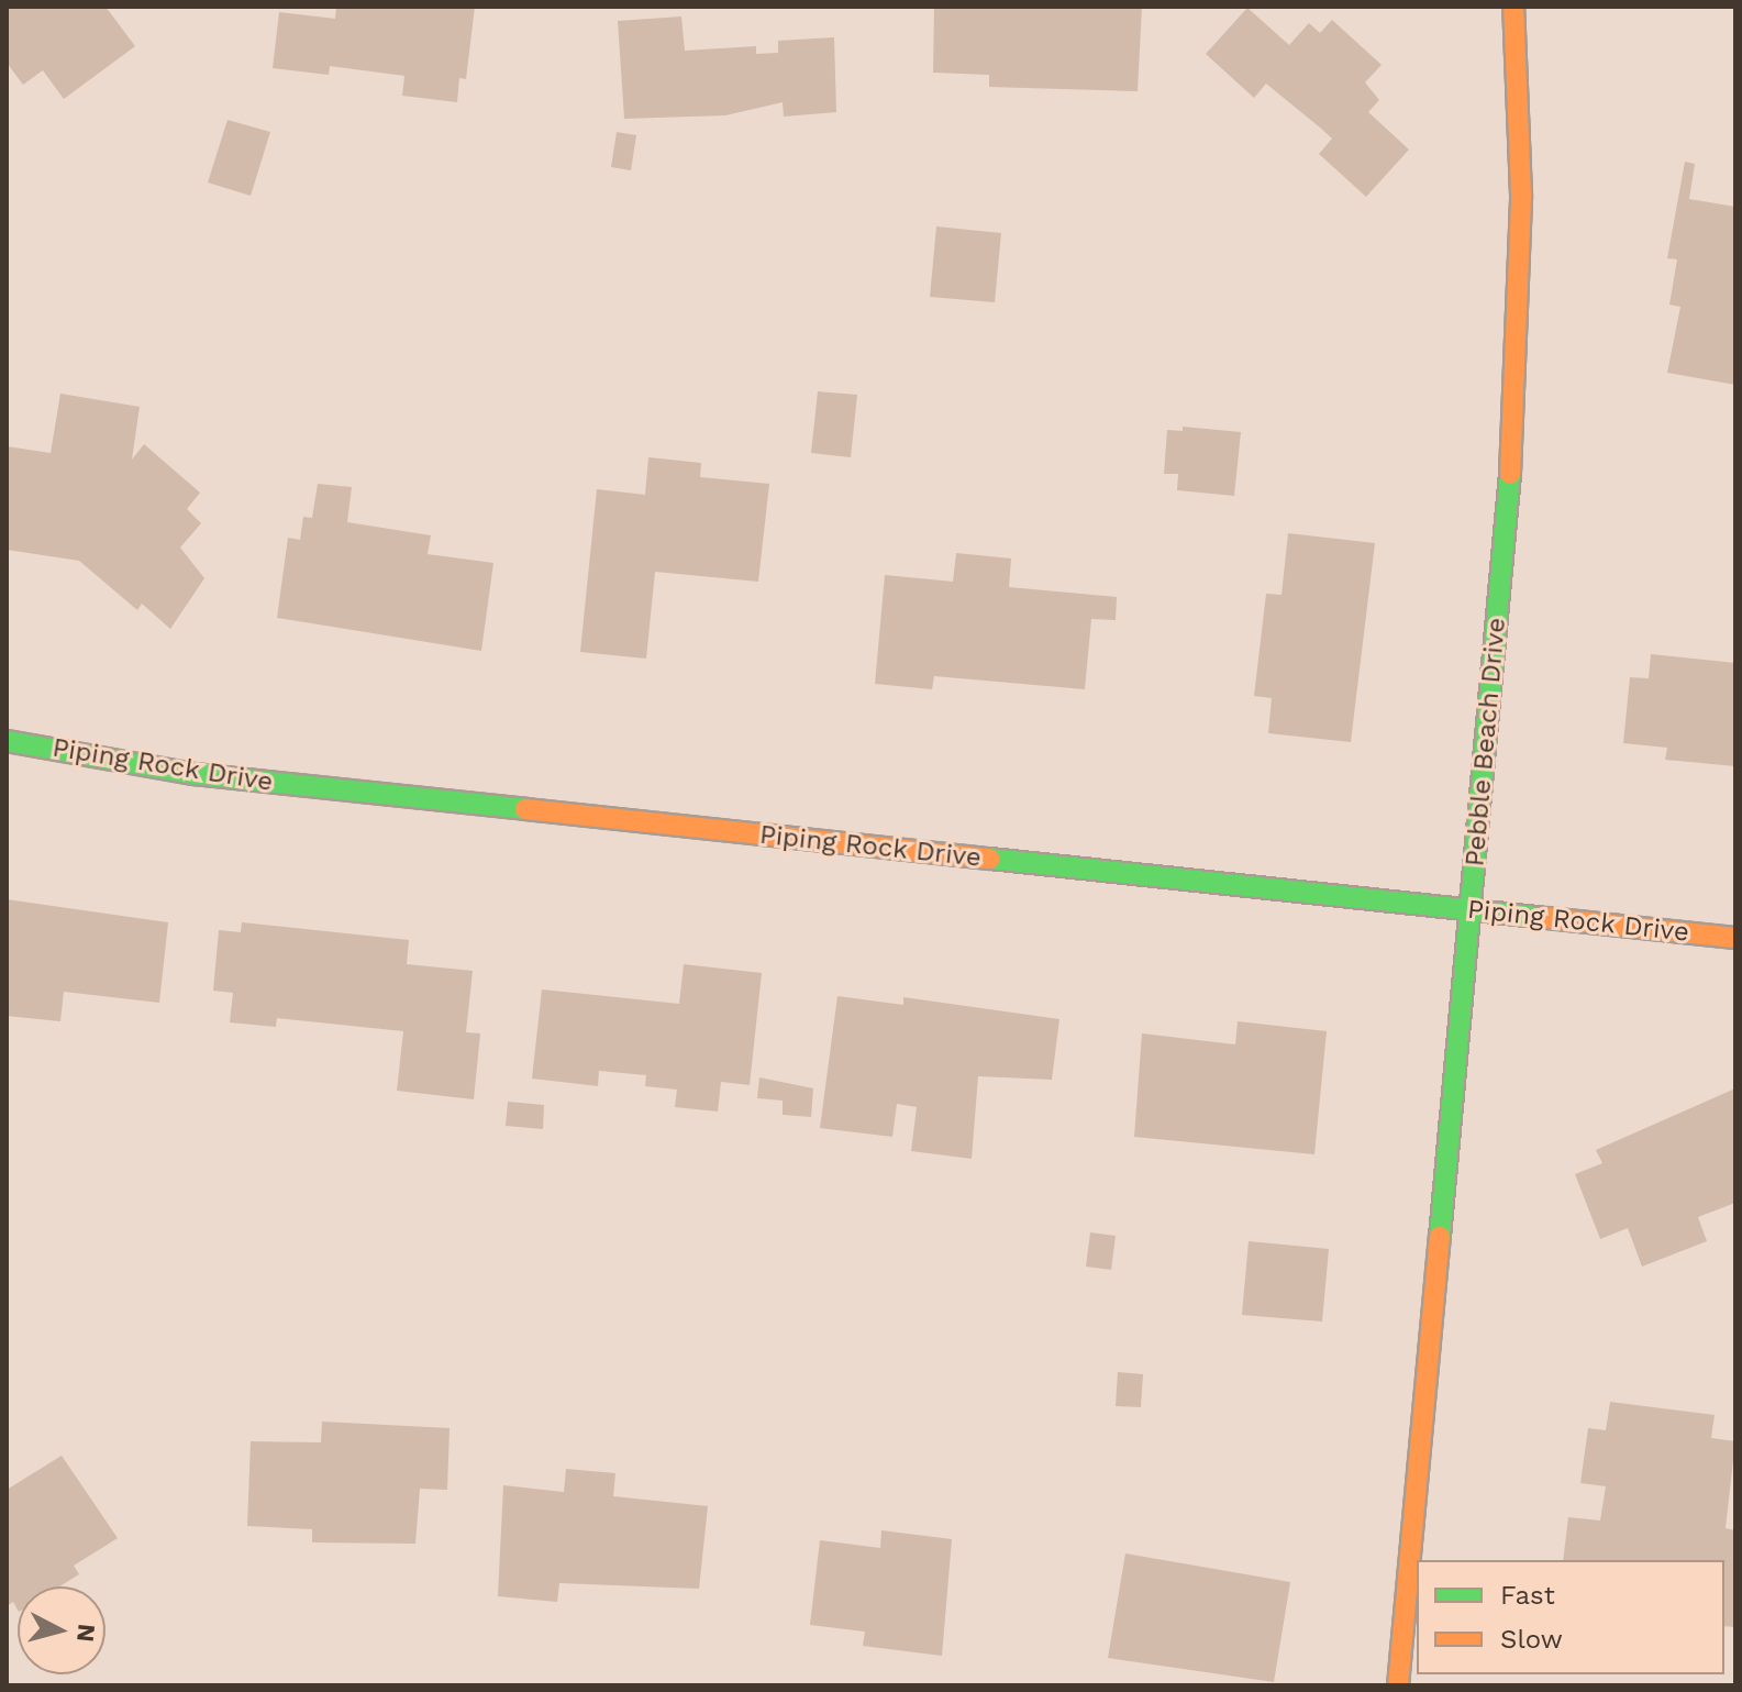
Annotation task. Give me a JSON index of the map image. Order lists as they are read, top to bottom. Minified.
{"streets":{"street":["Pebble Beach Drive","Piping Rock Drive"]},"crossings":[["Pebble Beach Drive","Piping Rock Drive"]],"legend":["Fast","Slow"],"north":"right"}
